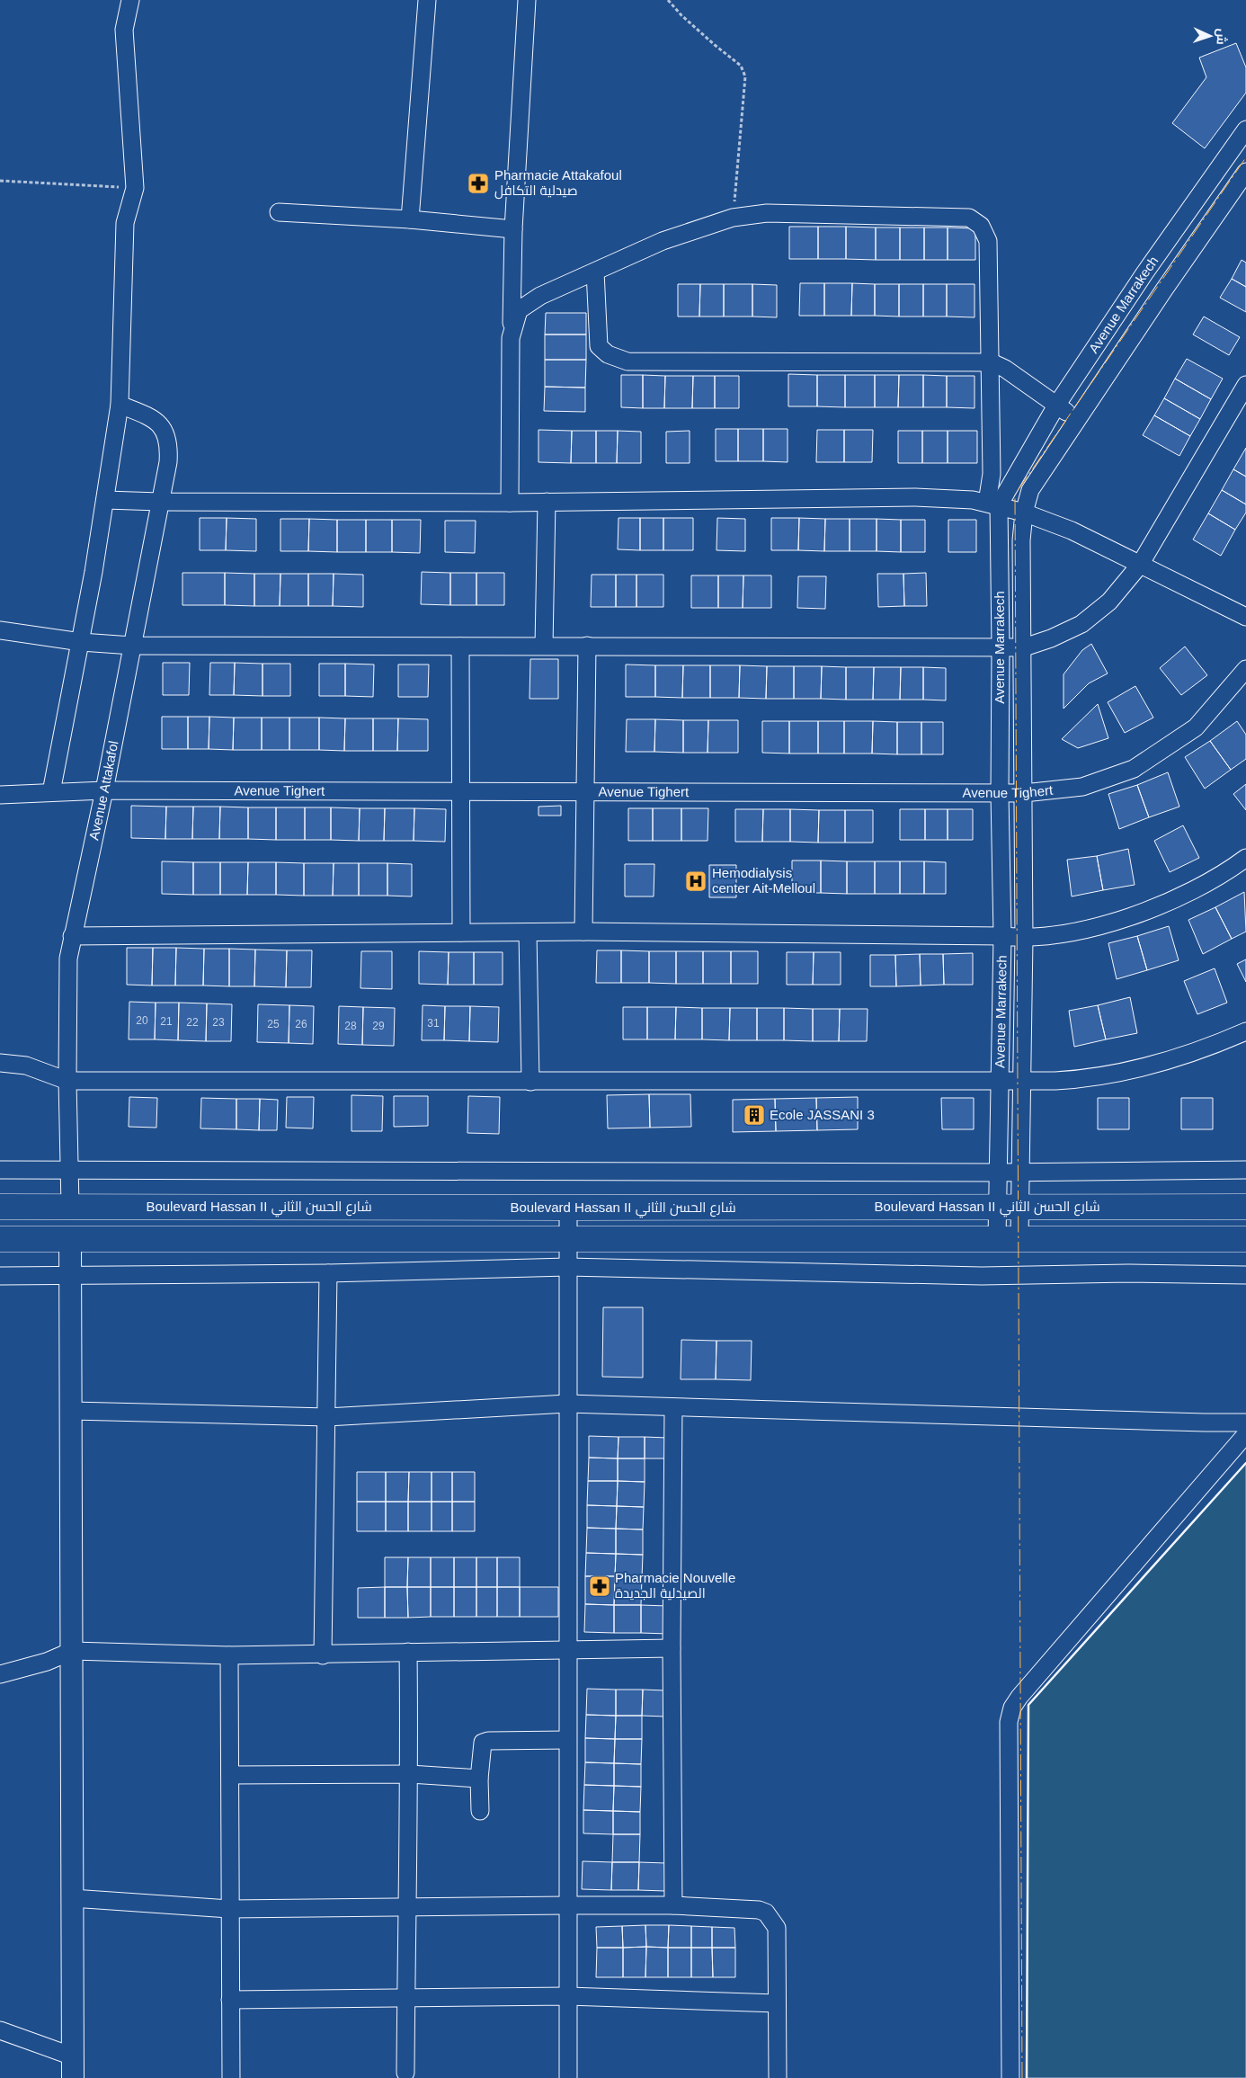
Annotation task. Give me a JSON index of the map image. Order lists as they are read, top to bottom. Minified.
{"streets":{"main road":["Boulevard Hassan II شارع الحسن الثاني"],"street":["Avenue Marrakech","Avenue Attakafol","Avenue Tighert"]},"crossings":[["Avenue Marrakech","Avenue Tighert"],["Avenue Marrakech","Boulevard Hassan II شارع الحسن الثاني"],["Avenue Attakafol","Avenue Tighert"],["Avenue Attakafol","Boulevard Hassan II شارع الحسن الثاني"]],"places":{"pharmacy":["Pharmacie Attakafoul صيدلية التكافل","Pharmacie Nouvelle الصيدلية الجديدة"],"hospital":["Hemodialysis center Ait-Melloul"],"building":["Ecole JASSANI 3"]},"house_numbers":["20","21","22","23","31","25","26","28","29"],"north":"right"}
